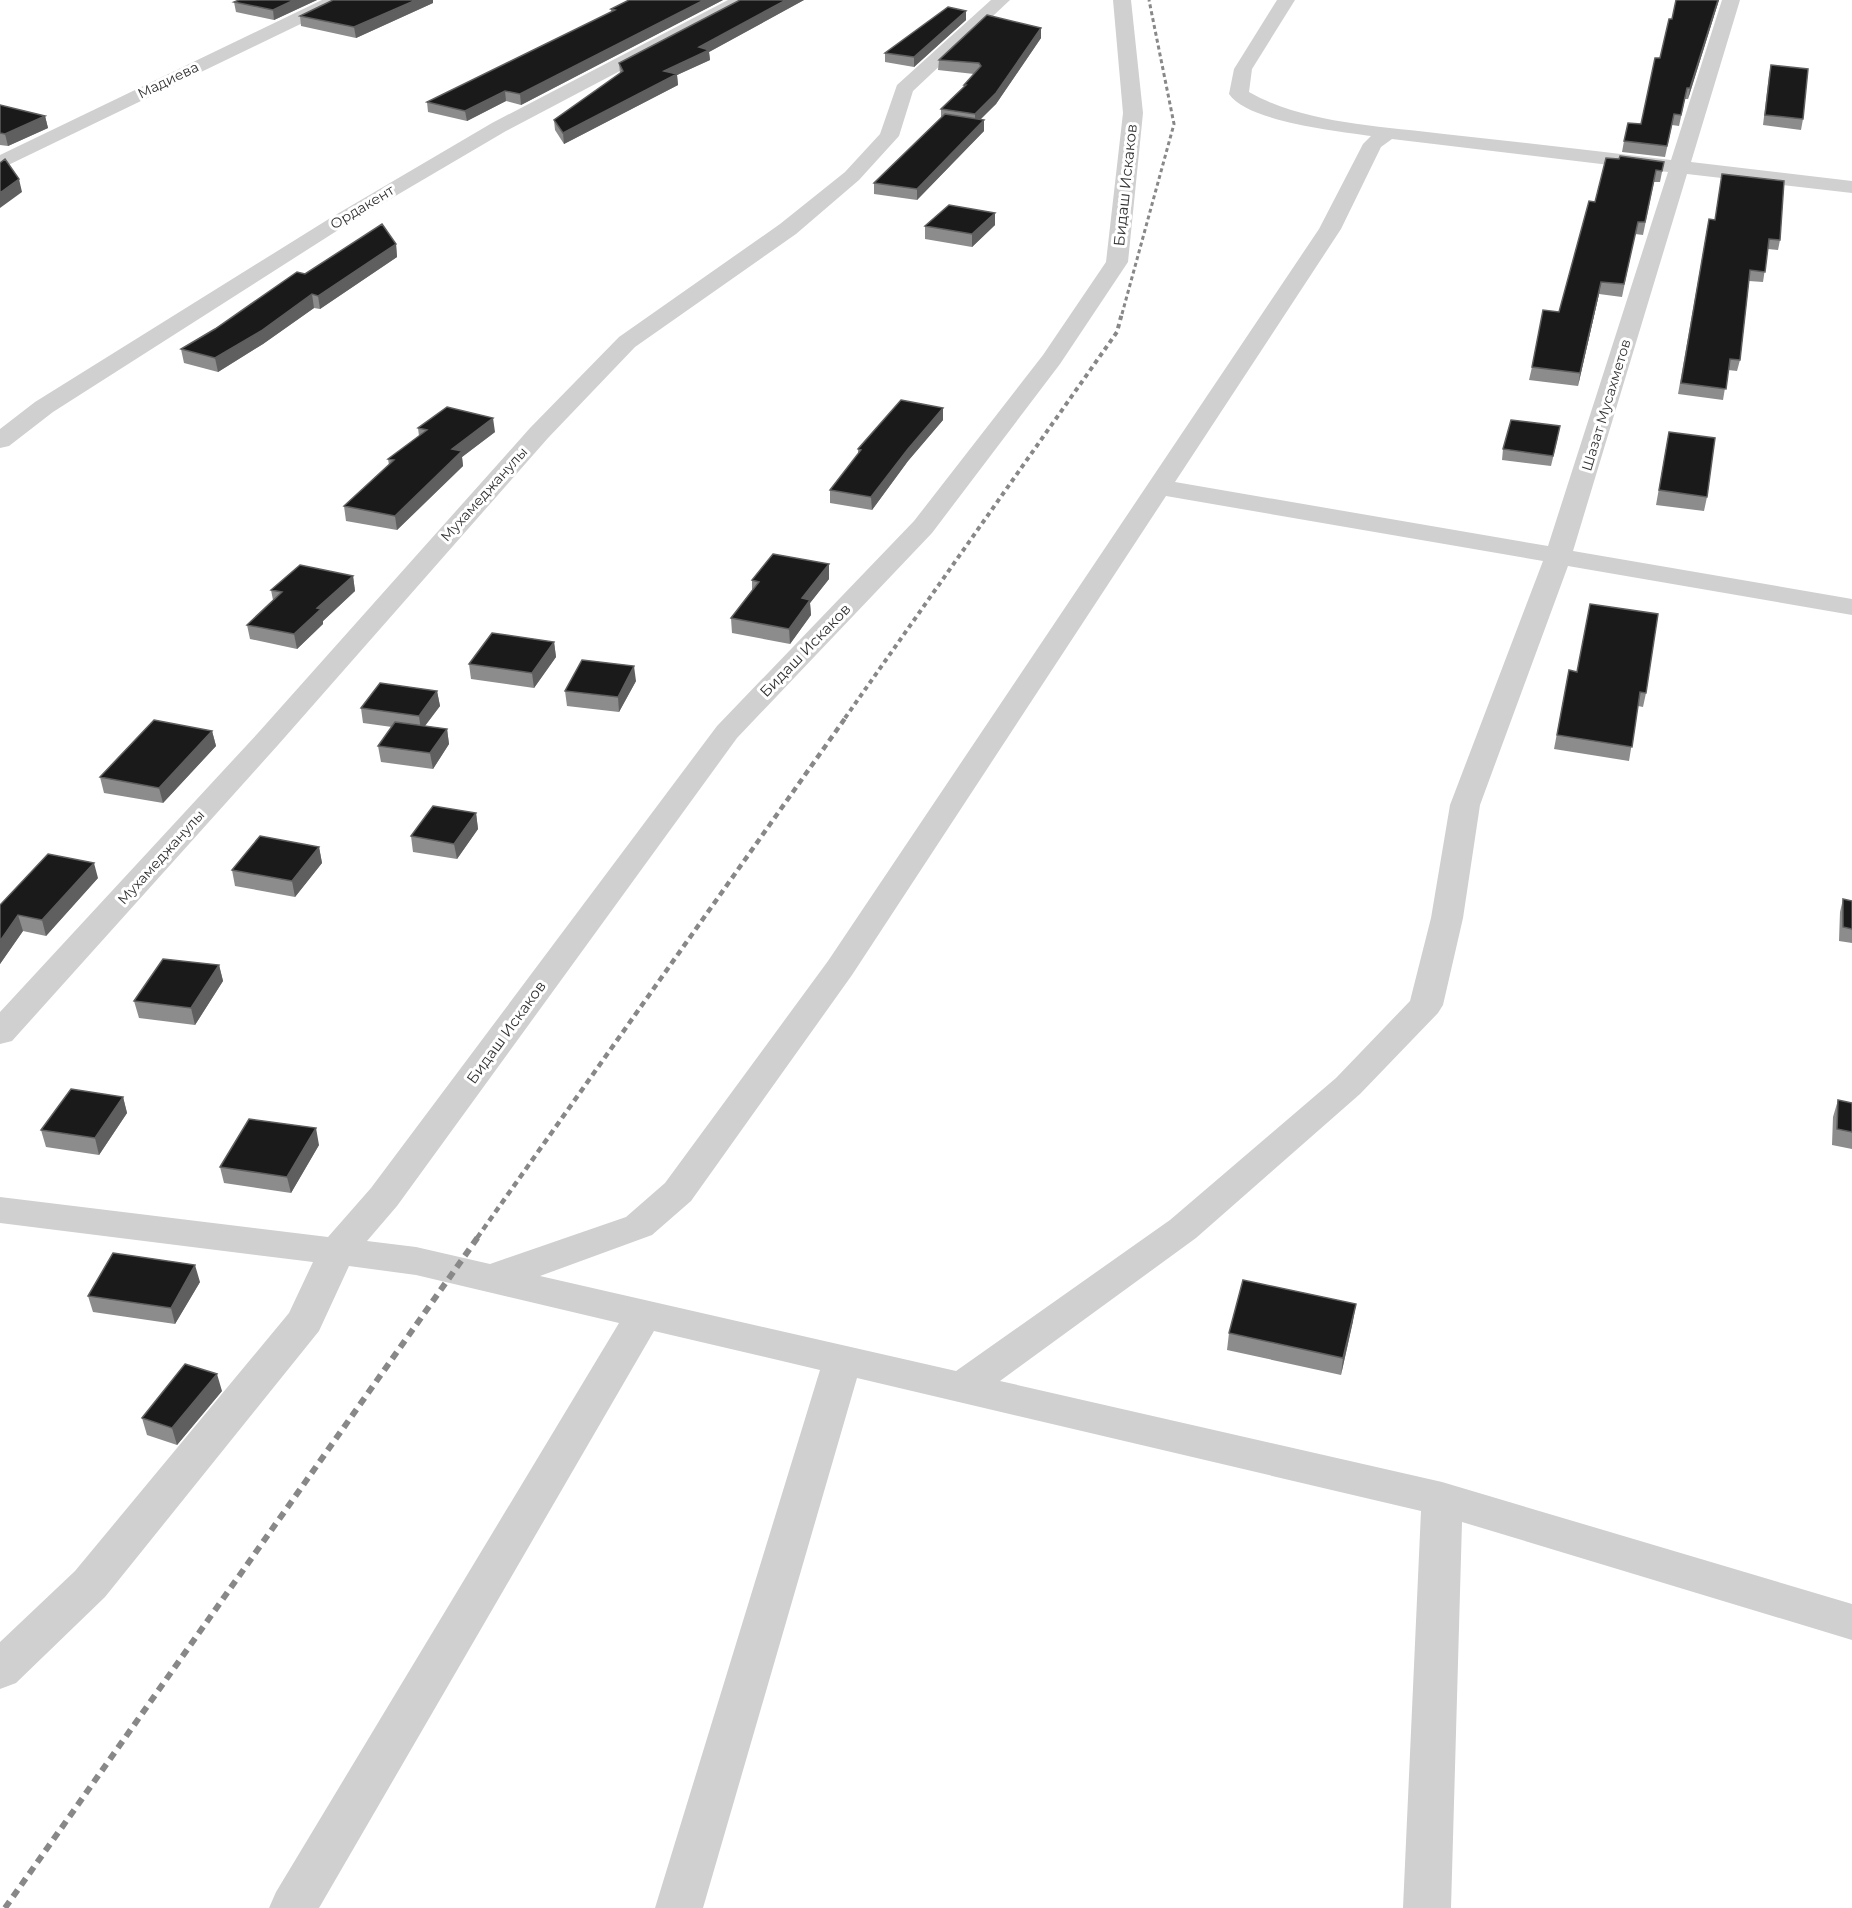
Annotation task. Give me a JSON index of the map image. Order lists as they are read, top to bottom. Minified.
{"streets":{"street":["Мадиева","Бидаш Искаков","Ордакент","Шазат Мусахметов","Мухамеджанулы"]}}
